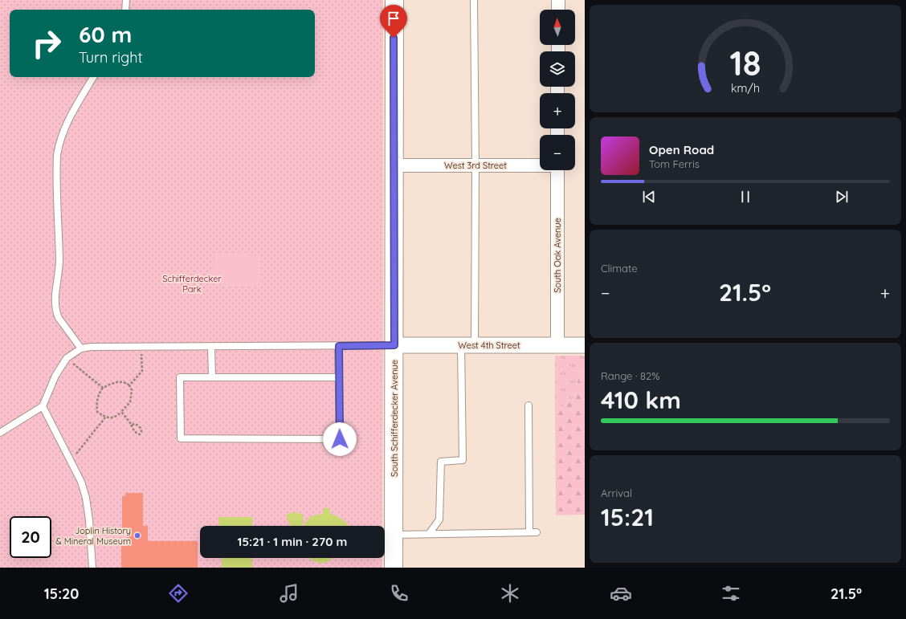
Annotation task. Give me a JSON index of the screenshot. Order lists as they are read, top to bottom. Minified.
{"streets":{"main road":["South Schifferdecker Avenue"],"street":["West 3rd Street","South Oak Avenue","West 4th Street"]},"crossings":[["West 3rd Street","South Schifferdecker Avenue"],["South Oak Avenue","West 4th Street"],["West 4th Street","South Schifferdecker Avenue"]],"parks":["Schifferdecker Park"],"places":["Joplin History & Mineral Museum"],"north":"top","page":{"map_buttons":["+","−"],"turn":["60 m","Turn right"],"song":["Open Road","Tom Ferris"],"tile":["Climate",["Range · 82%","410 km"],["Arrival","15:21"]],"heat":["−","21.5°","+"],"limit":"20","trip":"15:21 · 1 min · 270 m","tabs":["15:20","21.5°"],"gauge":["18","km/h"]}}
